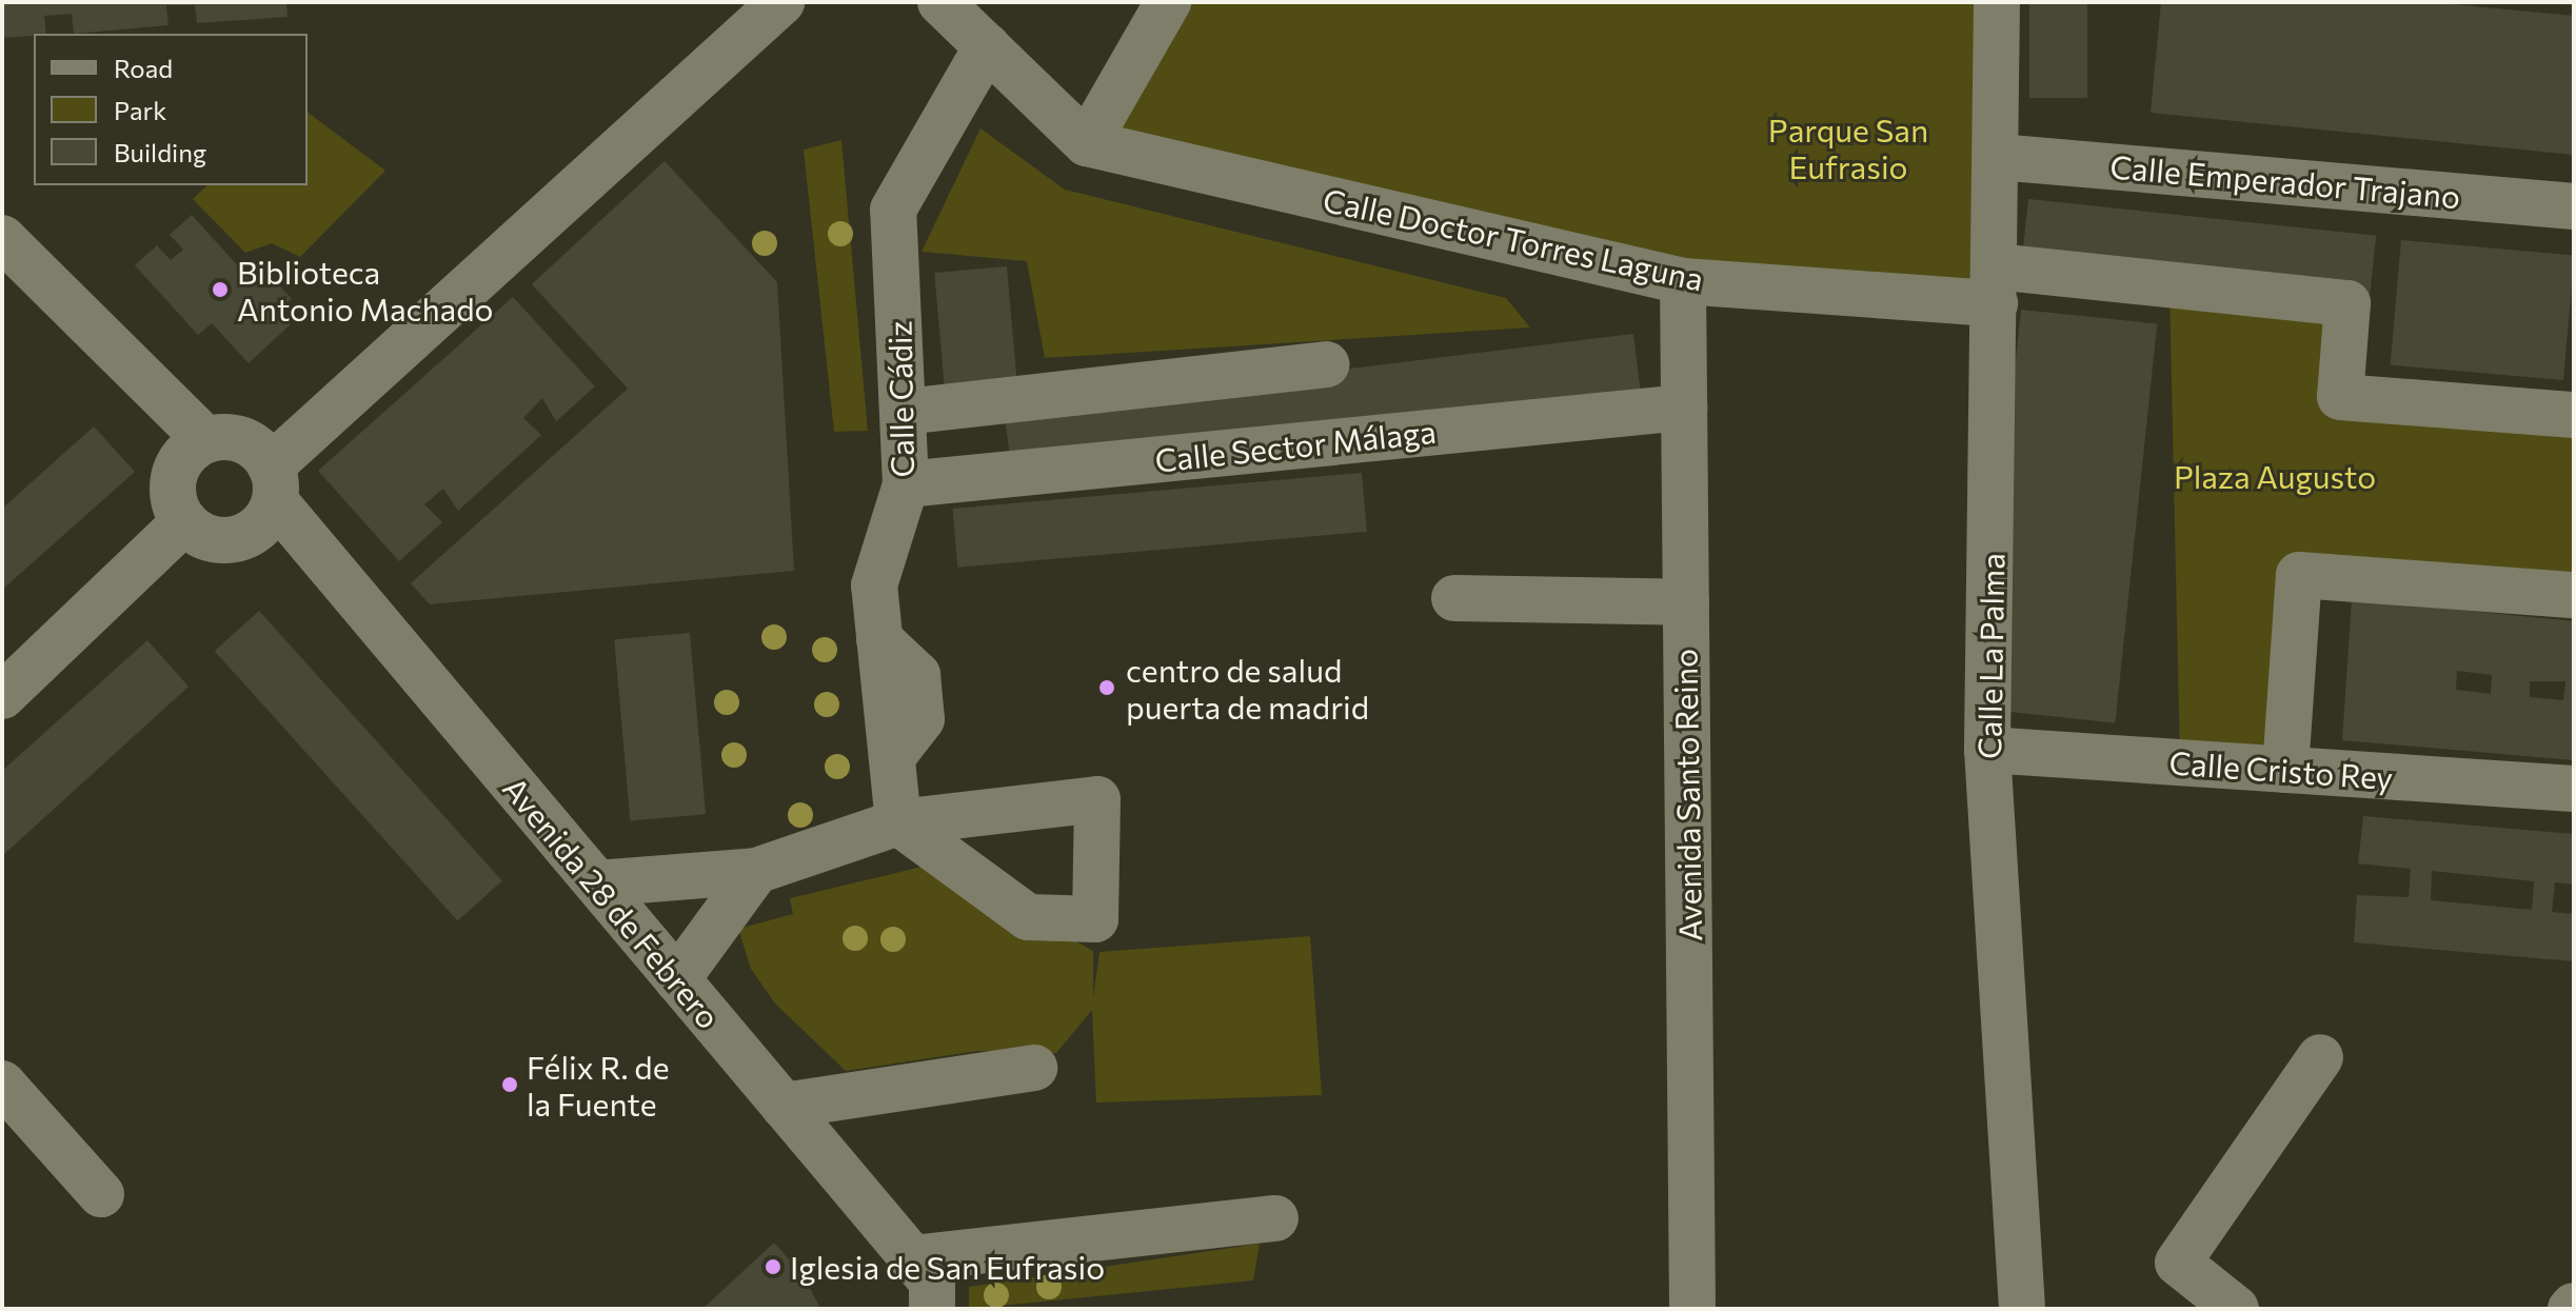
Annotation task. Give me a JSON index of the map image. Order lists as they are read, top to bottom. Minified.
{"streets":{"street":["Calle Emperador Trajano","Calle Doctor Torres Laguna","Calle Cádiz","Calle Sector Málaga","Calle La Palma","Calle Cristo Rey","Avenida Santo Reino","Avenida 28 de Febrero"]},"crossings":[["Calle Emperador Trajano","Calle La Palma"],["Calle Doctor Torres Laguna","Calle La Palma"],["Calle Doctor Torres Laguna","Avenida Santo Reino"],["Calle Cádiz","Calle Sector Málaga"],["Calle Cádiz","Avenida 28 de Febrero"],["Calle Sector Málaga","Avenida Santo Reino"],["Calle La Palma","Calle Cristo Rey"]],"parks":["Parque San Eufrasio","Plaza Augusto"],"places":["Biblioteca Antonio Machado","centro de salud puerta de madrid","Félix R. de la Fuente","Iglesia de San Eufrasio"],"legend":["Road","Park","Building"]}
